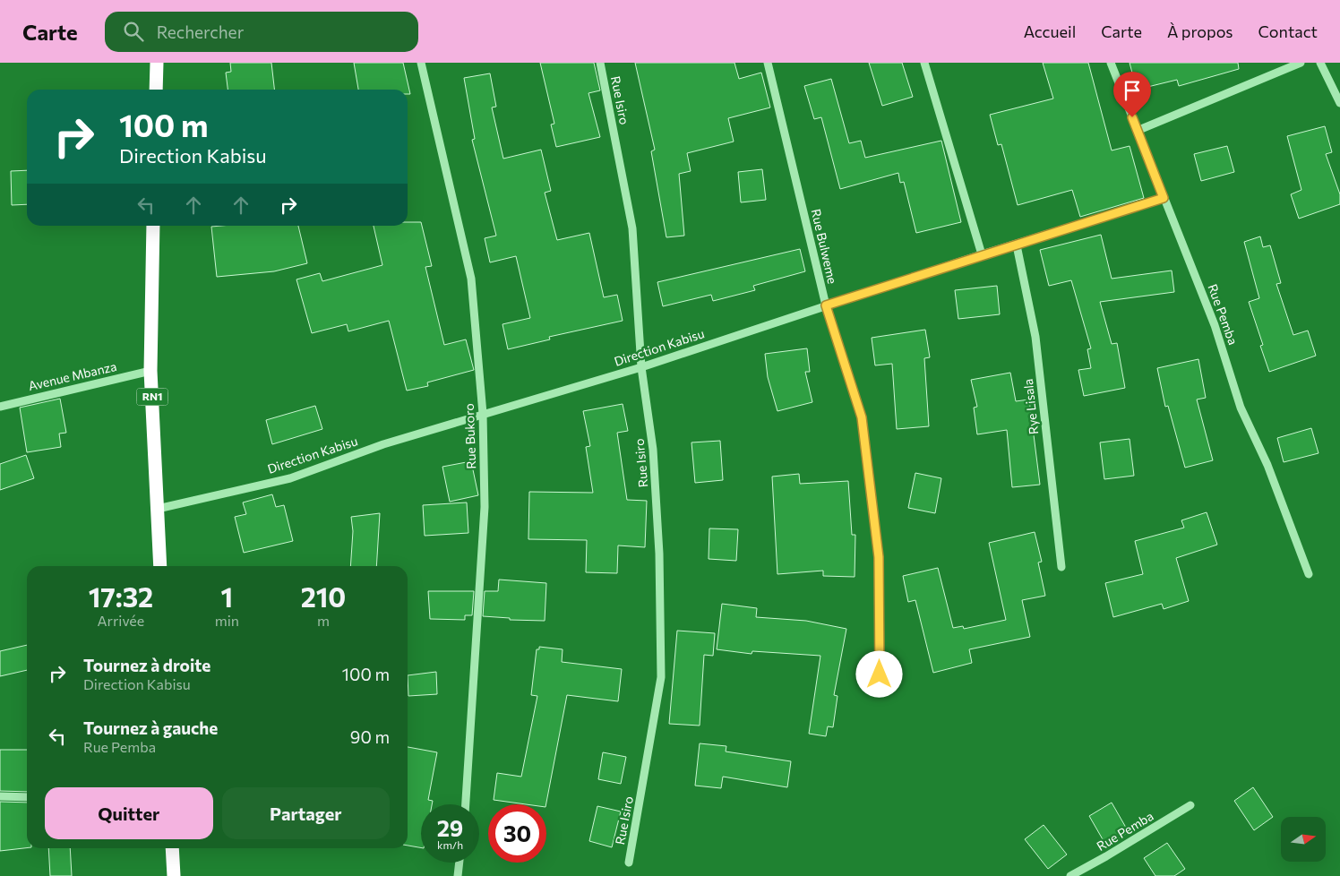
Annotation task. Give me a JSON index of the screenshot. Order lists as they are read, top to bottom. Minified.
{"streets":{"highway":["RN1"],"street":["Rue Isiro","Rue Bulweme","Rue Pemba","Direction Kabisu","Avenue Mbanza","Rye Lisala","Rue Bukoro"]},"crossings":[["Rue Isiro","Direction Kabisu"],["Rue Bulweme","Direction Kabisu"],["Rue Pemba","Direction Kabisu"],["Direction Kabisu","RN1"],["Direction Kabisu","Rye Lisala"],["Direction Kabisu","Rue Bukoro"],["Avenue Mbanza","RN1"]],"north":"right","page":{"header":"Carte","search":"Rechercher","nav":["Accueil","Carte","À propos","Contact"],"turn":["100 m","Direction Kabisu"],"eta":["17:32","Arrivée","1","min","210","m"],"list":[{"name":"Tournez à droite","note":"Direction Kabisu","value":"100 m"},{"name":"Tournez à gauche","note":"Rue Pemba","value":"90 m"}],"buttons":["Quitter","Partager"],"speed":"29 km/h","limit":"30"}}
